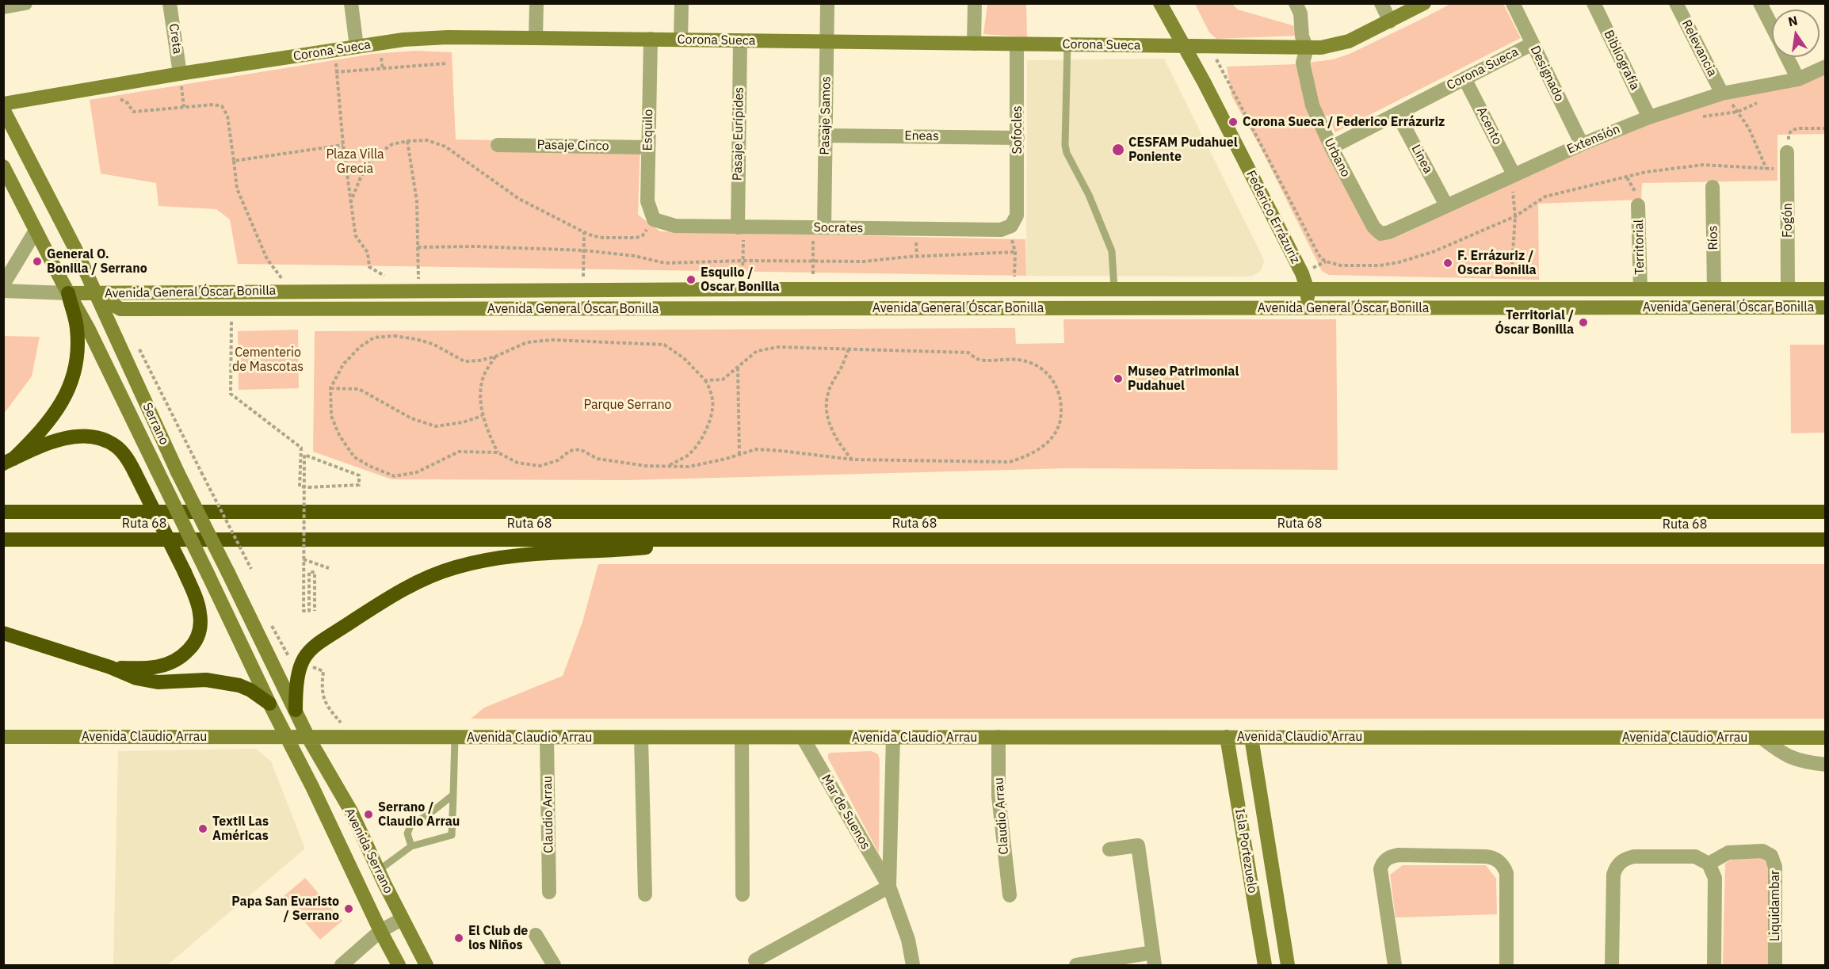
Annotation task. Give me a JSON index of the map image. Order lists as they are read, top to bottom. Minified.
{"streets":{"highway":["Ruta 68"],"street":["Creta","Corona Sueca","Relevancia","Bibliografía","Designado","Pasaje Samos","Acento","Esquilo","Sofocles","Pasaje Eurípides","Eneas","Extensión","Pasaje Cinco","Urbano","Linea","Federico Errázuriz","Fogón","Socrates","Ríos","Territorial","Avenida General Óscar Bonilla","Serrano","Avenida Claudio Arrau","Mar de Suenos","Claudio Arrau","Avenida Serrano","Isla Portezuelo","Liquidambar"]},"crossings":[["Creta","Corona Sueca"],["Corona Sueca","Designado"],["Corona Sueca","Pasaje Samos"],["Corona Sueca","Acento"],["Corona Sueca","Esquilo"],["Corona Sueca","Sofocles"],["Corona Sueca","Pasaje Eurípides"],["Corona Sueca","Urbano"],["Corona Sueca","Linea"],["Corona Sueca","Federico Errázuriz"],["Relevancia","Extensión"],["Bibliografía","Extensión"],["Designado","Extensión"],["Pasaje Samos","Eneas"],["Pasaje Samos","Socrates"],["Acento","Extensión"],["Esquilo","Pasaje Cinco"],["Esquilo","Socrates"],["Sofocles","Eneas"],["Sofocles","Socrates"],["Pasaje Eurípides","Socrates"],["Extensión","Urbano"],["Extensión","Linea"],["Federico Errázuriz","Avenida General Óscar Bonilla"],["Fogón","Avenida General Óscar Bonilla"],["Ríos","Avenida General Óscar Bonilla"],["Territorial","Avenida General Óscar Bonilla"],["Avenida General Óscar Bonilla","Serrano"],["Serrano","Avenida Claudio Arrau"],["Serrano","Avenida Serrano"],["Avenida Claudio Arrau","Mar de Suenos"],["Avenida Claudio Arrau","Claudio Arrau"],["Avenida Claudio Arrau","Avenida Serrano"],["Avenida Claudio Arrau","Isla Portezuelo"]],"parks":["Plaza Villa Grecia","Cementerio de Mascotas","Parque Serrano"],"places":["Corona Sueca / Federico Errázuriz","CESFAM Pudahuel Poniente","General O. Bonilla / Serrano","F. Errázuriz / Oscar Bonilla","Esquilo / Oscar Bonilla","Territorial / Óscar Bonilla","Museo Patrimonial Pudahuel","Serrano / Claudio Arrau","Textil Las Américas","Papa San Evaristo / Serrano","El Club de los Niños"],"north":"top"}
